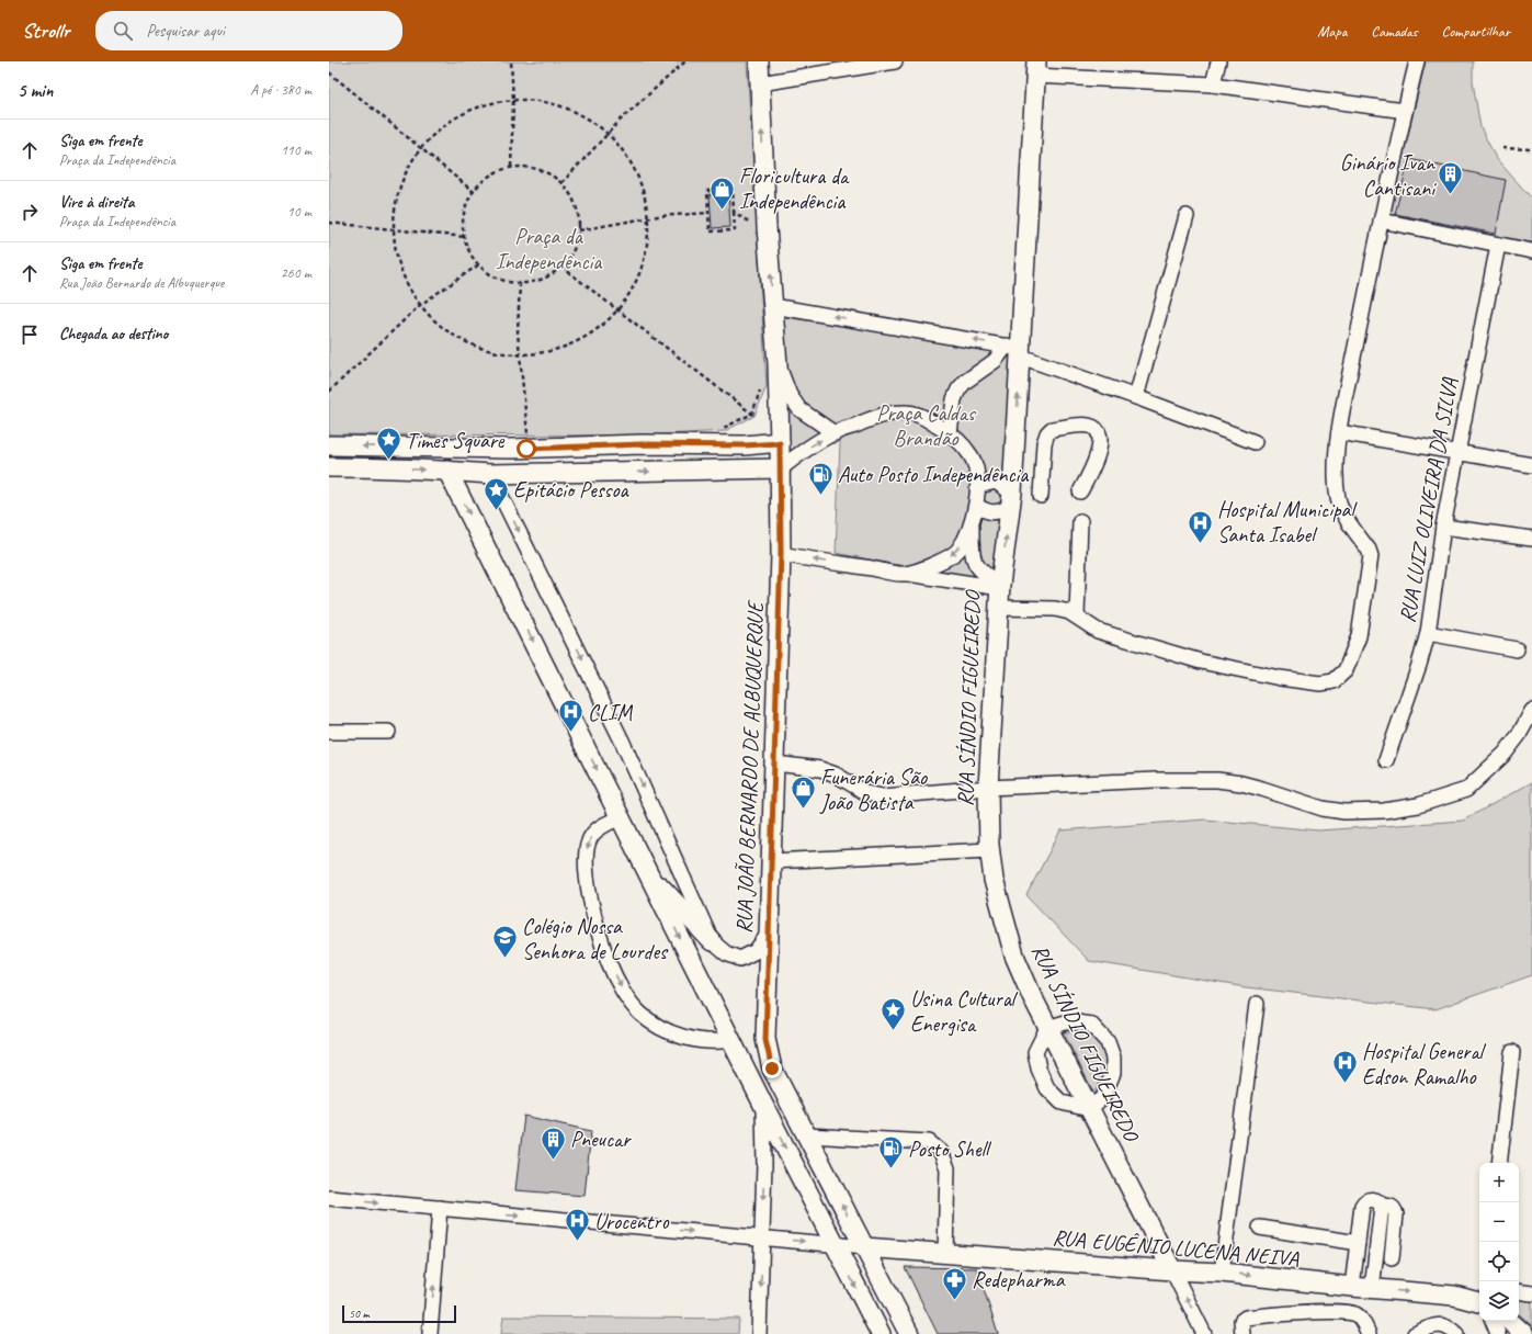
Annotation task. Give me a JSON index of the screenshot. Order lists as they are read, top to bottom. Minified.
{"streets":{"main road":["RUA SÍNDIO FIGUEIREDO","RUA JOÃO BERNARDO DE ALBUQUERQUE","RUA EUGÊNIO LUCENA NEIVA"],"street":["RUA LUIZ OLIVEIRA DA SILVA"]},"crossings":[["RUA SÍNDIO FIGUEIREDO","RUA EUGÊNIO LUCENA NEIVA"],["RUA JOÃO BERNARDO DE ALBUQUERQUE","RUA EUGÊNIO LUCENA NEIVA"]],"one_way":["RUA EUGÊNIO LUCENA NEIVA"],"parks":["Praça da Independência","Praça Caldas Brandão"],"places":{"building":["Ginário Ivan Cantisani","Pneucar"],"shop":["Floricultura da Independência","Funerária São João Batista"],"place":["Times Square","Epitácio Pessoa","Usina Cultural Energisa"],"fuel station":["Auto Posto Independência","Posto Shell"],"hospital":["Hospital Municipal Santa Isabel","CLIM","Hospital General Edson Ramalho","Urocentro"],"school or university":["Colégio Nossa Senhora de Lourdes"],"pharmacy":["Redepharma"]},"scale_bar":"50 m","page":{"header":"Strollr","search":"Pesquisar aqui","nav":["Mapa","Camadas","Compartilhar"],"heading":["5 min","A pé · 380 m"],"list":[["Siga em frente","Praça da Independência","110 m"],["Vire à direita","Praça da Independência","10 m"],["Siga em frente","Rua João Bernardo de Albuquerque","260 m"],"Chegada ao destino"],"map_buttons":["+","−"],"scale":"50 m"}}
